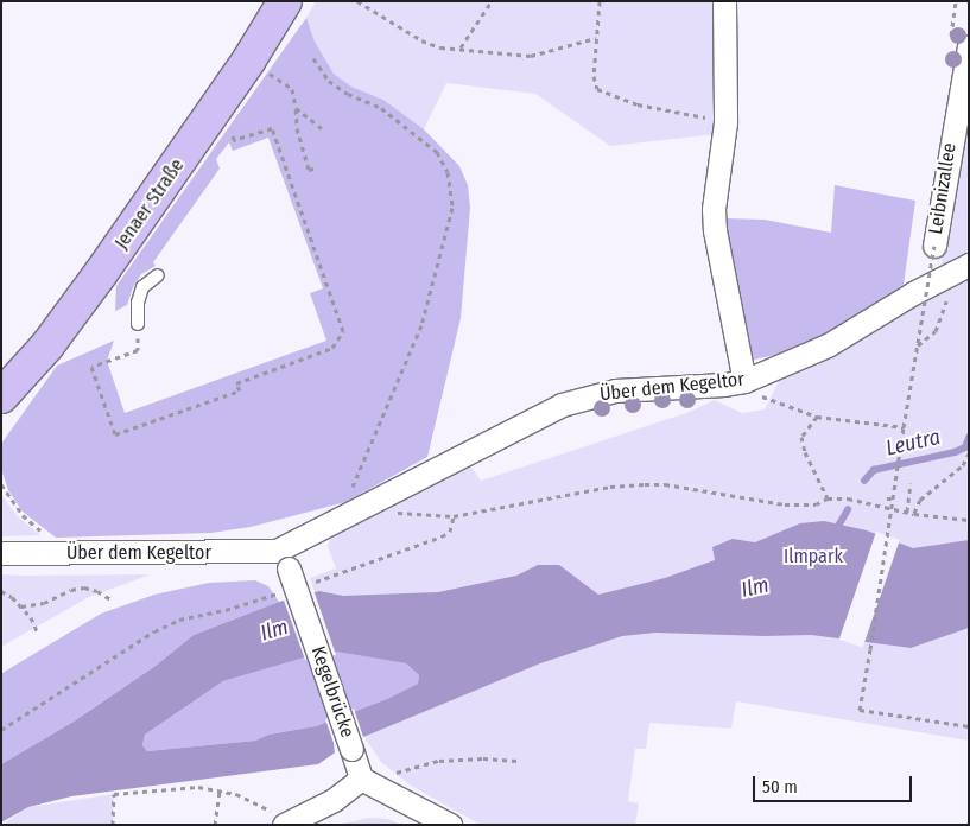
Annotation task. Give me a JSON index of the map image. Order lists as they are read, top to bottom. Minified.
{"streets":{"main road":["Jenaer Straße"],"street":["Leibnizallee","Über dem Kegeltor","Kegelbrücke"]},"crossings":[["Über dem Kegeltor","Kegelbrücke"]],"water":["Leutra","Ilm"],"parks":["Ilmpark"],"scale_bar":"50 m"}
